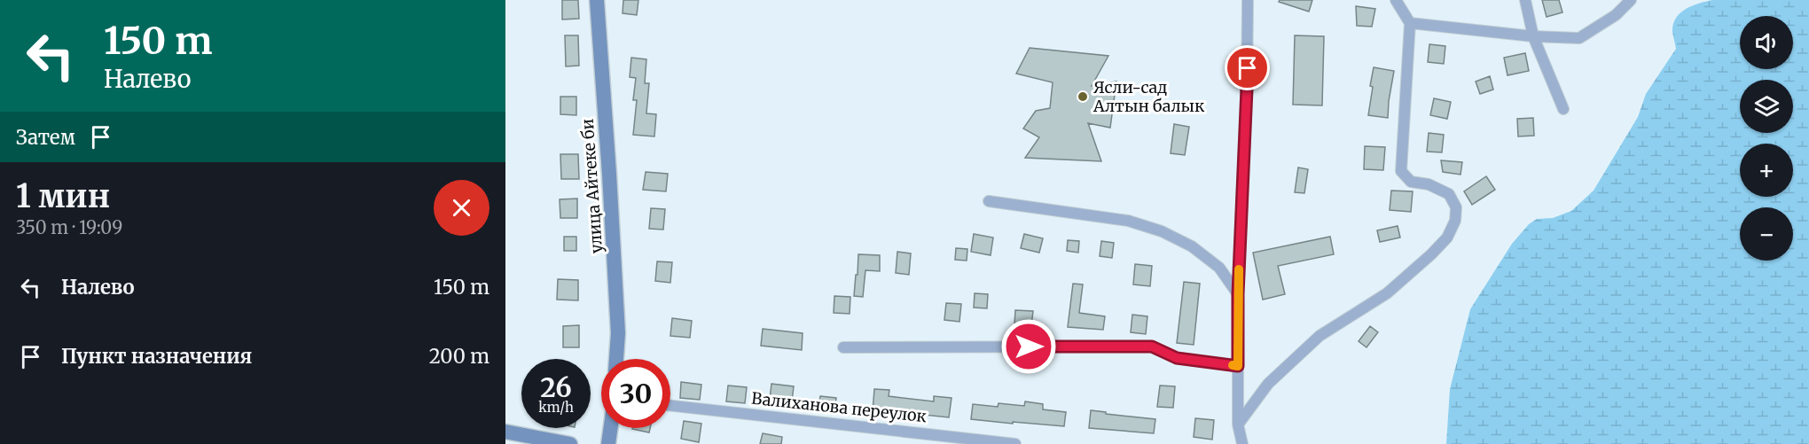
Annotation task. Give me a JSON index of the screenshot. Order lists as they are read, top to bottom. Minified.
{"streets":{"street":["улица Айтеке би","Валиханова переулок"]},"places":["Ясли-сад Алтын балык"],"page":{"turn":["150 m","Налево"],"map_buttons":["+","−"],"then":"Затем","heading":["1 мин","350 m · 19:09"],"list":[{"name":"Налево","value":"150 m"},{"name":"Пункт назначения","value":"200 m"}],"speed":"26 km/h","limit":"30"}}
